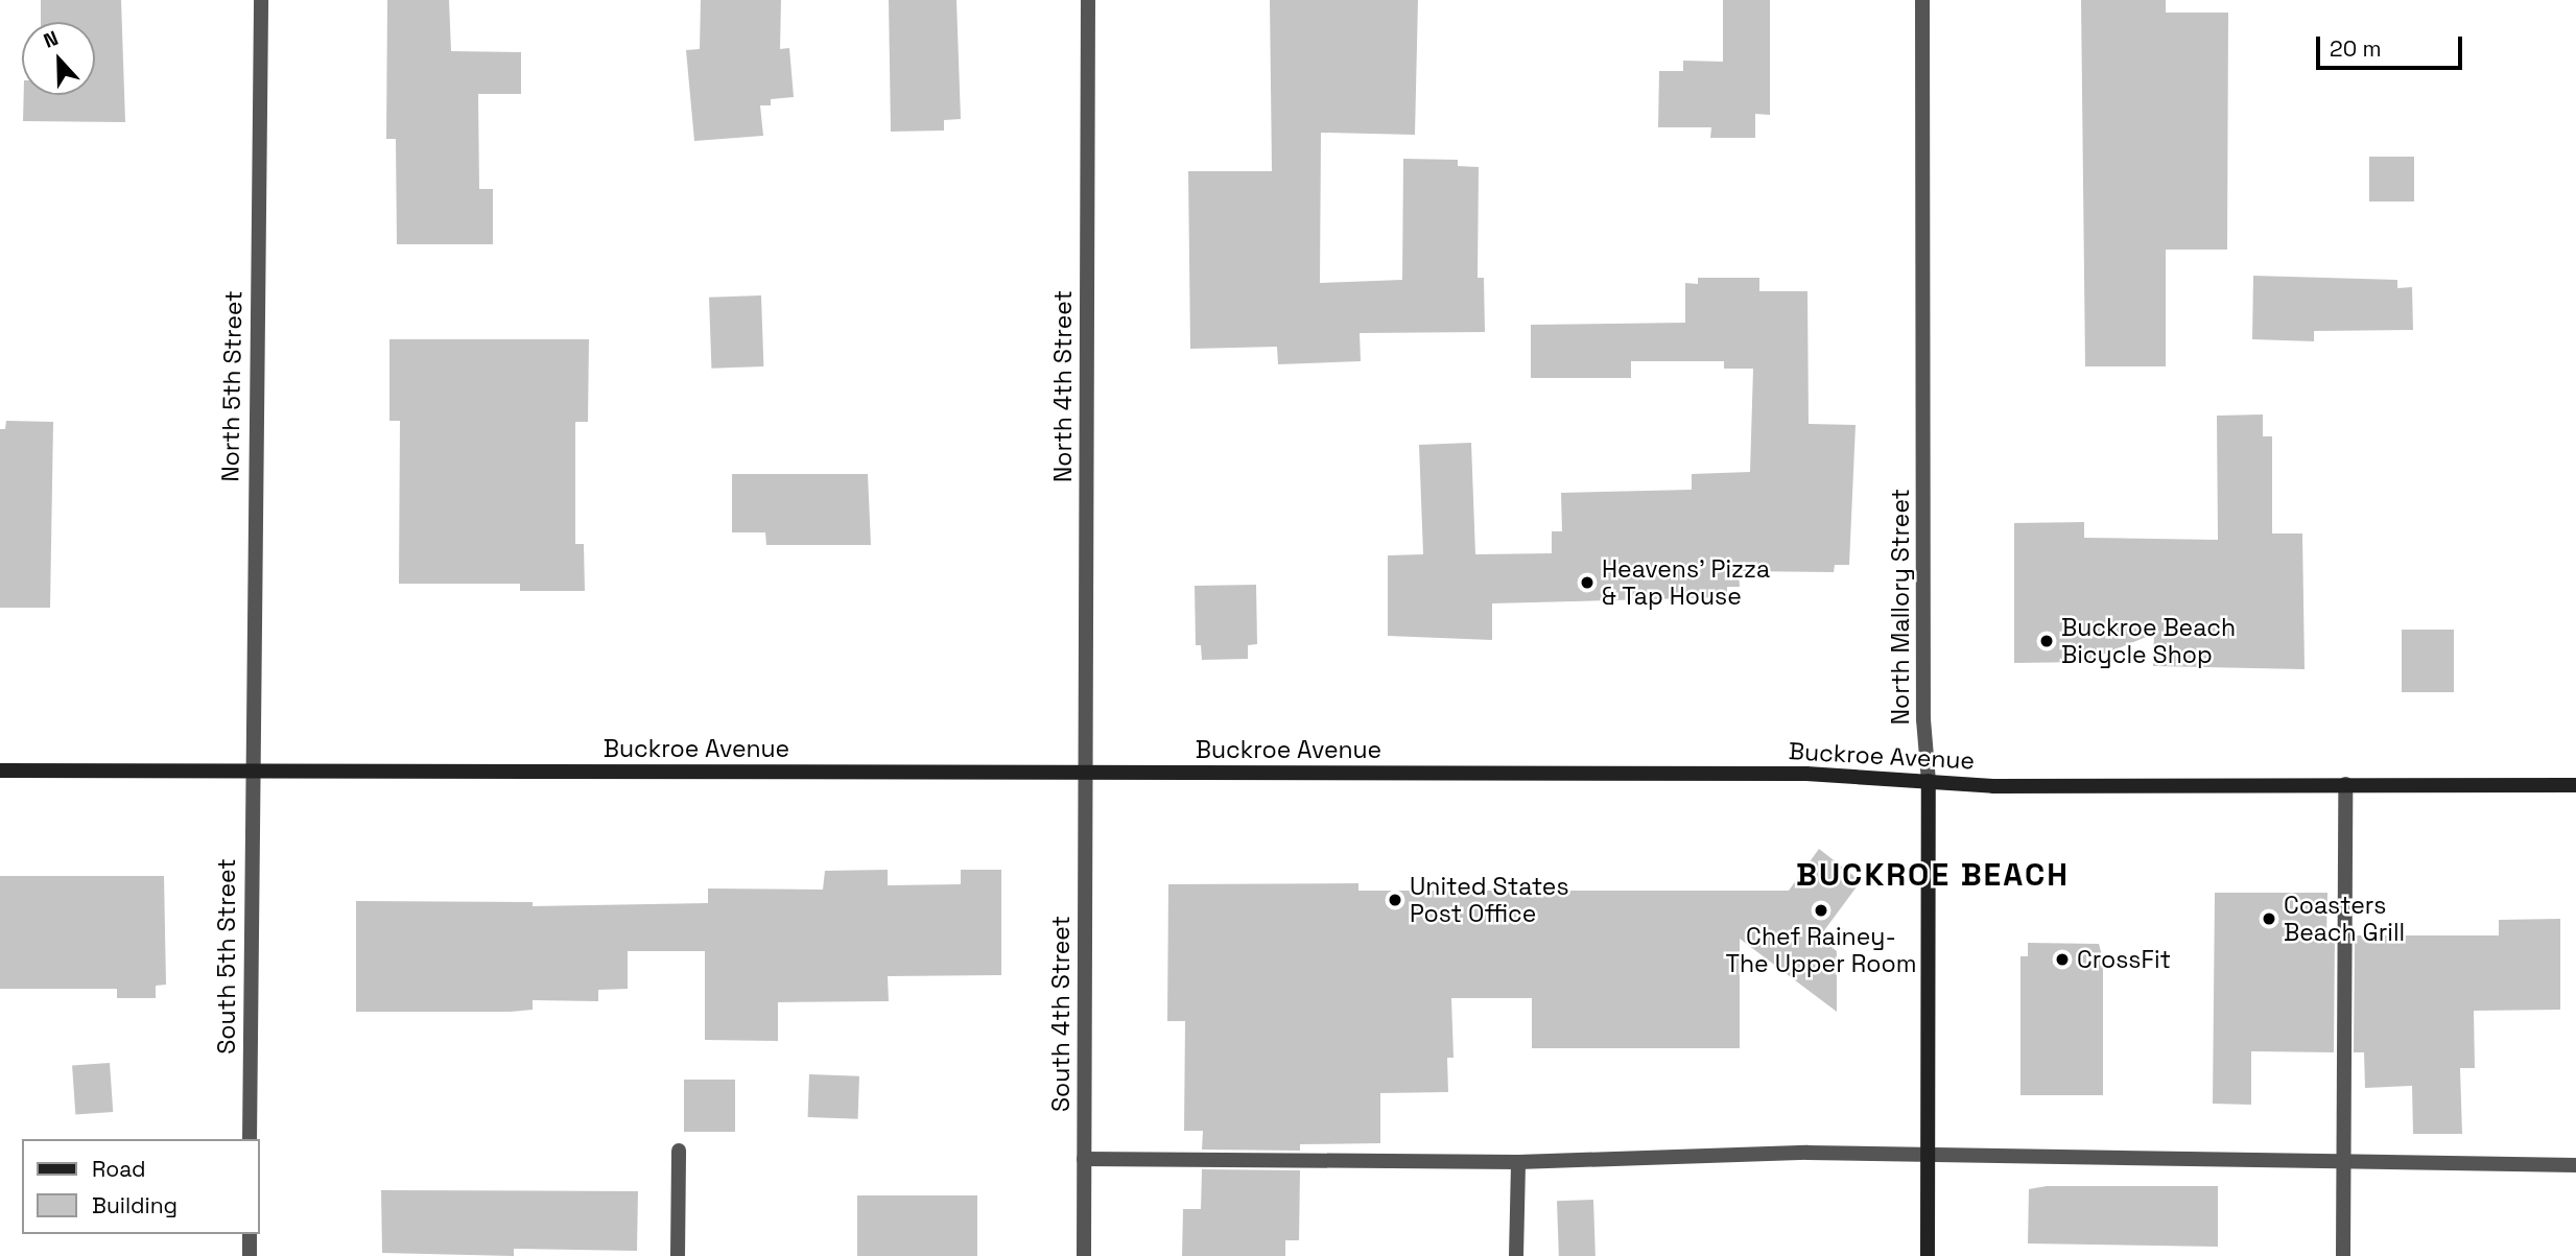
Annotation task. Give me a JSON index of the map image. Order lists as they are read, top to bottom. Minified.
{"streets":{"street":["North 5th Street","North 4th Street","North Mallory Street","Buckroe Avenue","South 5th Street","South 4th Street"]},"crossings":[["North 5th Street","Buckroe Avenue"],["North 5th Street","South 5th Street"],["North 4th Street","Buckroe Avenue"],["North 4th Street","South 4th Street"],["North Mallory Street","Buckroe Avenue"],["Buckroe Avenue","South 5th Street"],["Buckroe Avenue","South 4th Street"]],"districts":["BUCKROE BEACH"],"places":["Heavens' Pizza & Tap House","Buckroe Beach Bicycle Shop","United States Post Office","Chef Rainey- The Upper Room","Coasters Beach Grill","CrossFit"],"legend":["Road","Building"],"scale_bar":"20 m","north":"top"}
